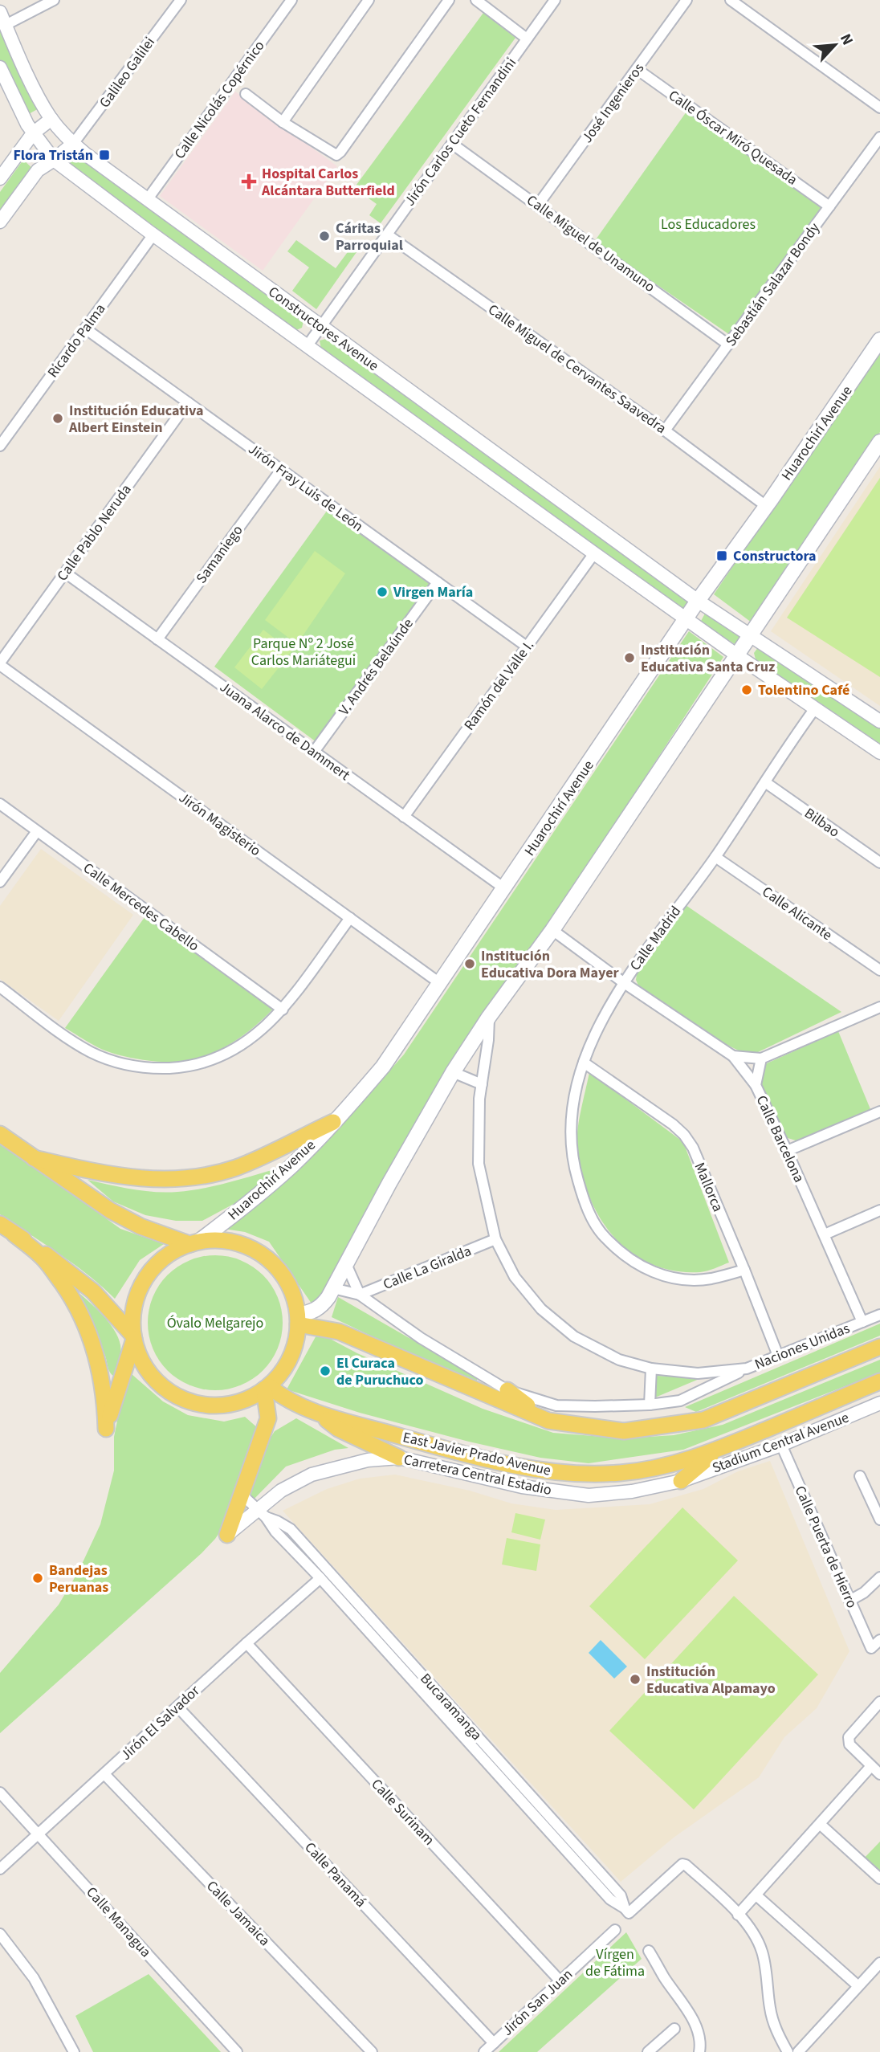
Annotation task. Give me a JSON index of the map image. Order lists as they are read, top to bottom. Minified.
{"streets":{"main road":["Huarochirí Avenue","East Javier Prado Avenue"],"street":["Galileo Galilei","Calle Nicolás Copérnico","José Ingenieros","Jirón Carlos Cueto Fernandini","Calle Óscar Miró Quesada","Calle Miguel de Unamuno","Sebastián Salazar Bondy","Constructores Avenue","Ricardo Palma","Calle Miguel de Cervantes Saavedra","Jirón Fray Luis de León","Calle Pablo Neruda","Samaniego","V. Andrés Belaúnde","Ramón del Valle I.","Juana Alarco de Dammert","Bilbao","Jirón Magisterio","Calle Mercedes Cabello","Calle Alicante","Calle Madrid","Calle Barcelona","Mallorca","Calle La Giralda","Naciones Unidas","Stadium Central Avenue","Carretera Central Estadio","Calle Puerta de Hierro","Bucaramanga","Jirón El Salvador","Calle Surinam","Calle Panamá","Calle Jamaica","Calle Managua","Jirón San Juan"]},"crossings":[["Galileo Galilei","Constructores Avenue"],["Calle Nicolás Copérnico","Constructores Avenue"],["José Ingenieros","Calle Óscar Miró Quesada"],["José Ingenieros","Calle Miguel de Unamuno"],["Jirón Carlos Cueto Fernandini","Calle Miguel de Unamuno"],["Jirón Carlos Cueto Fernandini","Constructores Avenue"],["Jirón Carlos Cueto Fernandini","Calle Miguel de Cervantes Saavedra"],["Calle Óscar Miró Quesada","Sebastián Salazar Bondy"],["Calle Miguel de Unamuno","Sebastián Salazar Bondy"],["Sebastián Salazar Bondy","Calle Miguel de Cervantes Saavedra"],["Constructores Avenue","Ricardo Palma"],["Constructores Avenue","Huarochirí Avenue"],["Constructores Avenue","Ramón del Valle I."],["Constructores Avenue","Calle Madrid"],["Ricardo Palma","Jirón Fray Luis de León"],["Calle Miguel de Cervantes Saavedra","Huarochirí Avenue"],["Huarochirí Avenue","Juana Alarco de Dammert"],["Huarochirí Avenue","Jirón Magisterio"],["Huarochirí Avenue","East Javier Prado Avenue"],["Jirón Fray Luis de León","Calle Pablo Neruda"],["Jirón Fray Luis de León","Samaniego"],["Jirón Fray Luis de León","V. Andrés Belaúnde"],["Jirón Fray Luis de León","Ramón del Valle I."],["Calle Pablo Neruda","Juana Alarco de Dammert"],["Calle Pablo Neruda","Jirón Magisterio"],["Samaniego","Juana Alarco de Dammert"],["V. Andrés Belaúnde","Juana Alarco de Dammert"],["Ramón del Valle I.","Juana Alarco de Dammert"],["Bilbao","Calle Madrid"],["Calle Alicante","Calle Madrid"],["Calle Madrid","Mallorca"],["Calle Barcelona","Naciones Unidas"],["Mallorca","Naciones Unidas"],["Calle La Giralda","Naciones Unidas"],["Stadium Central Avenue","Carretera Central Estadio"],["Stadium Central Avenue","Calle Puerta de Hierro"],["Carretera Central Estadio","Bucaramanga"],["Bucaramanga","Jirón El Salvador"],["Jirón El Salvador","Calle Surinam"],["Jirón El Salvador","Calle Panamá"],["Jirón El Salvador","Calle Jamaica"],["Jirón El Salvador","Calle Managua"],["Calle Surinam","Jirón San Juan"],["Calle Panamá","Jirón San Juan"]],"parks":["Los Educadores","Parque Nº 2 José Carlos Mariátegui","Óvalo Melgarejo","Vírgen de Fátima"],"places":{"transit":["Flora Tristán","Constructora"],"health":["Hospital Carlos Alcántara Butterfield"],"other":["Cáritas Parroquial","Institución Educativa Albert Einstein","Virgen María","Institución Educativa Santa Cruz","Tolentino Café","Institución Educativa Dora Mayer","El Curaca de Puruchuco","Bandejas Peruanas","Institución Educativa Alpamayo"]},"north":"top right"}
